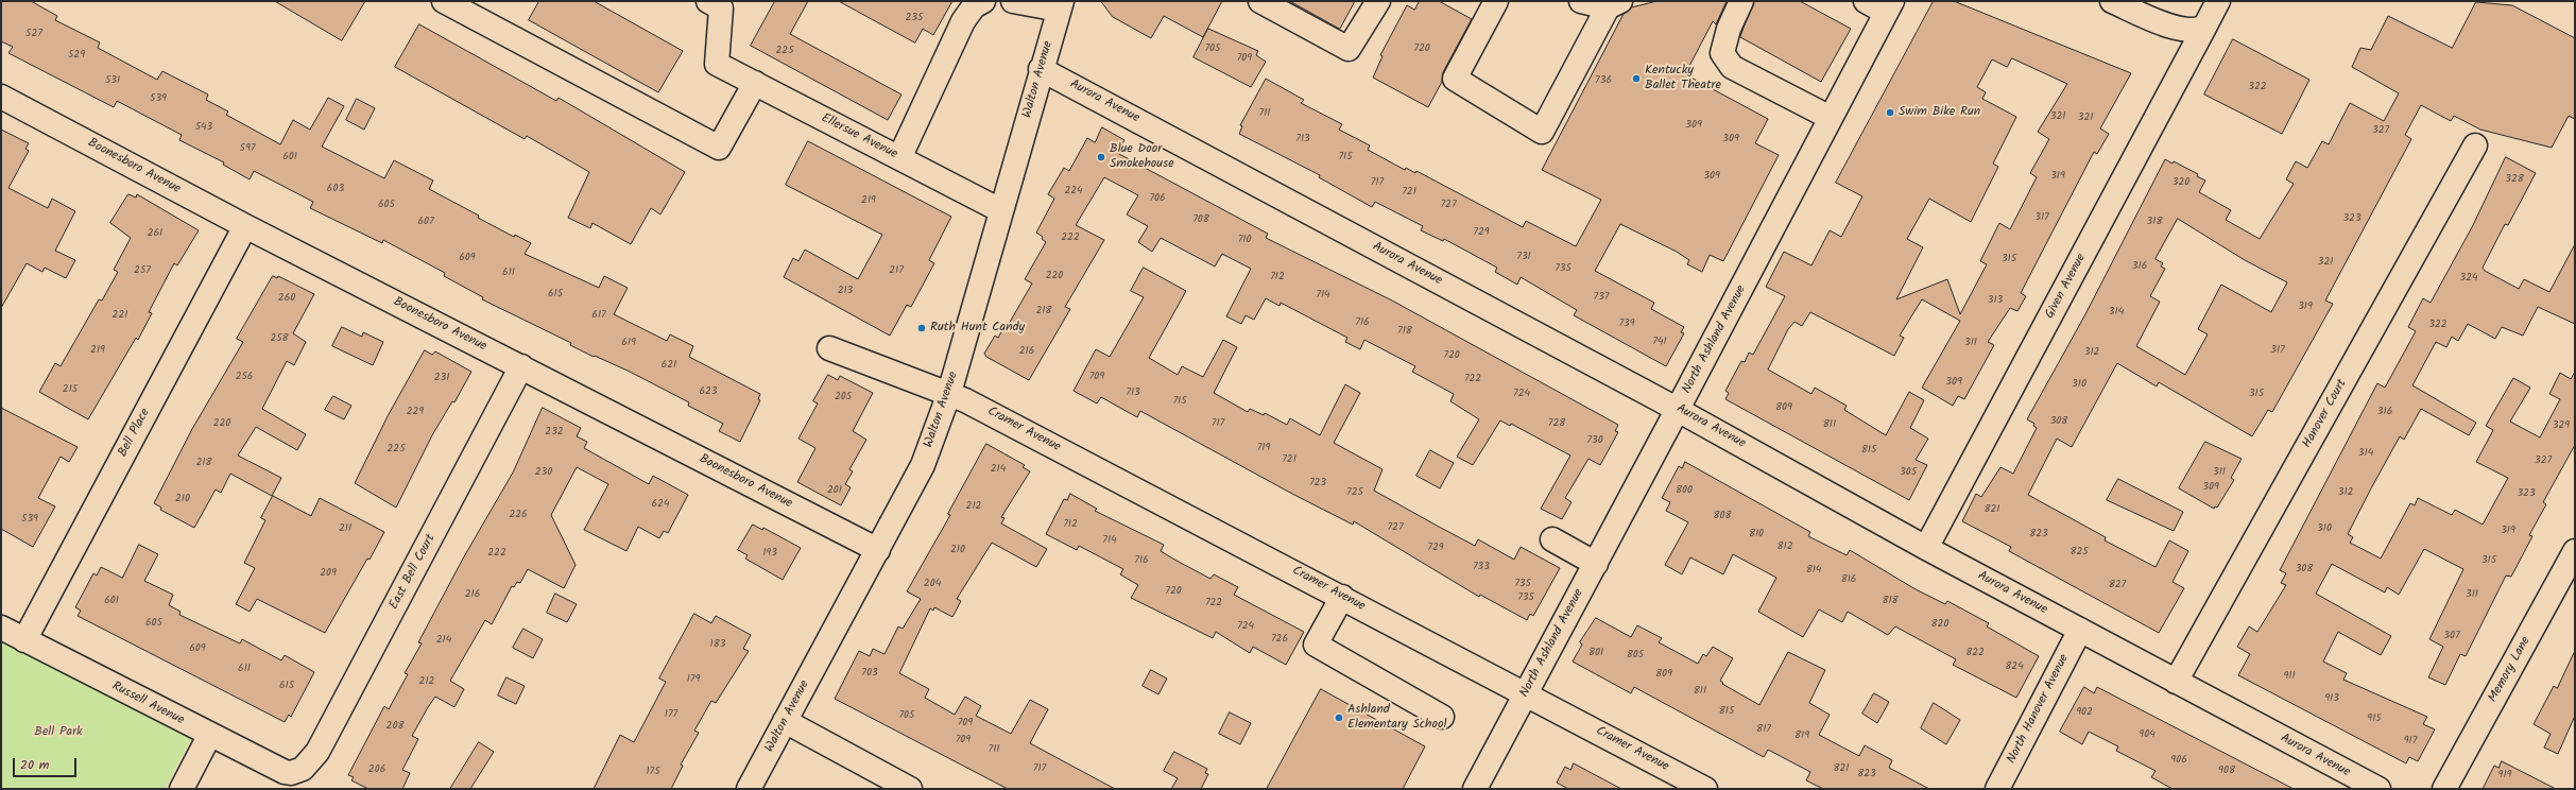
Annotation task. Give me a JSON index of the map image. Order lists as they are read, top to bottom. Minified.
{"streets":{"street":["Walton Avenue","Aurora Avenue","Ellersue Avenue","Boonesboro Avenue","Given Avenue","North Ashland Avenue","Hanover Court","Cramer Avenue","Bell Place","East Bell Court","Memory Lane","Russell Avenue","North Hanover Avenue"]},"crossings":[["Walton Avenue","Aurora Avenue"],["Walton Avenue","Ellersue Avenue"],["Walton Avenue","Boonesboro Avenue"],["Walton Avenue","Cramer Avenue"],["Aurora Avenue","Given Avenue"],["Aurora Avenue","North Ashland Avenue"],["Aurora Avenue","Hanover Court"],["Aurora Avenue","North Hanover Avenue"],["Boonesboro Avenue","Bell Place"],["Boonesboro Avenue","East Bell Court"],["North Ashland Avenue","Cramer Avenue"],["Bell Place","Russell Avenue"],["East Bell Court","Russell Avenue"]],"parks":["Bell Park"],"places":["Kentucky Ballet Theatre","Swim Bike Run","Blue Door Smokehouse","Ruth Hunt Candy","Ashland Elementary School"],"house_numbers":["235","527","705","720","225","529","709","531","736","322","539","711","321","321","309","543","327","713","309","597","601","715","309","319","328","717","320","603","224","721","706","219","605","727","317","323","708","607","318","729","261","222","710","731","609","315","321","316","735","257","217","611","220","712","324","213","615","714","737","260","313","319","218","314","221","617","716","739","322","718","258","741","619","311","219","317","216","312","720","621","256","709","231","722","309","310","215","623","713","724","315","205","715","809","229","316","308","220","717","728","811","329","232","730","719","225","815","314","721","327","218","214","230","305","311","723","309","201","800","725","312","323","210","624","212","821","226","808","539","712","727","211","310","319","810","823","714","812","729","210","825","222","193","716","315","733","308","814","209","816","204","735","827","720","216","311","735","601","818","722","605","820","724","307","726","214","183","609","801","822","805","824","611","703","809","911","179","212","615","811","913","815","902","177","705","915","709","208","817","904","819","709","917","711","906","717","821","206","908","175","823","919"],"scale_bar":"20 m"}
